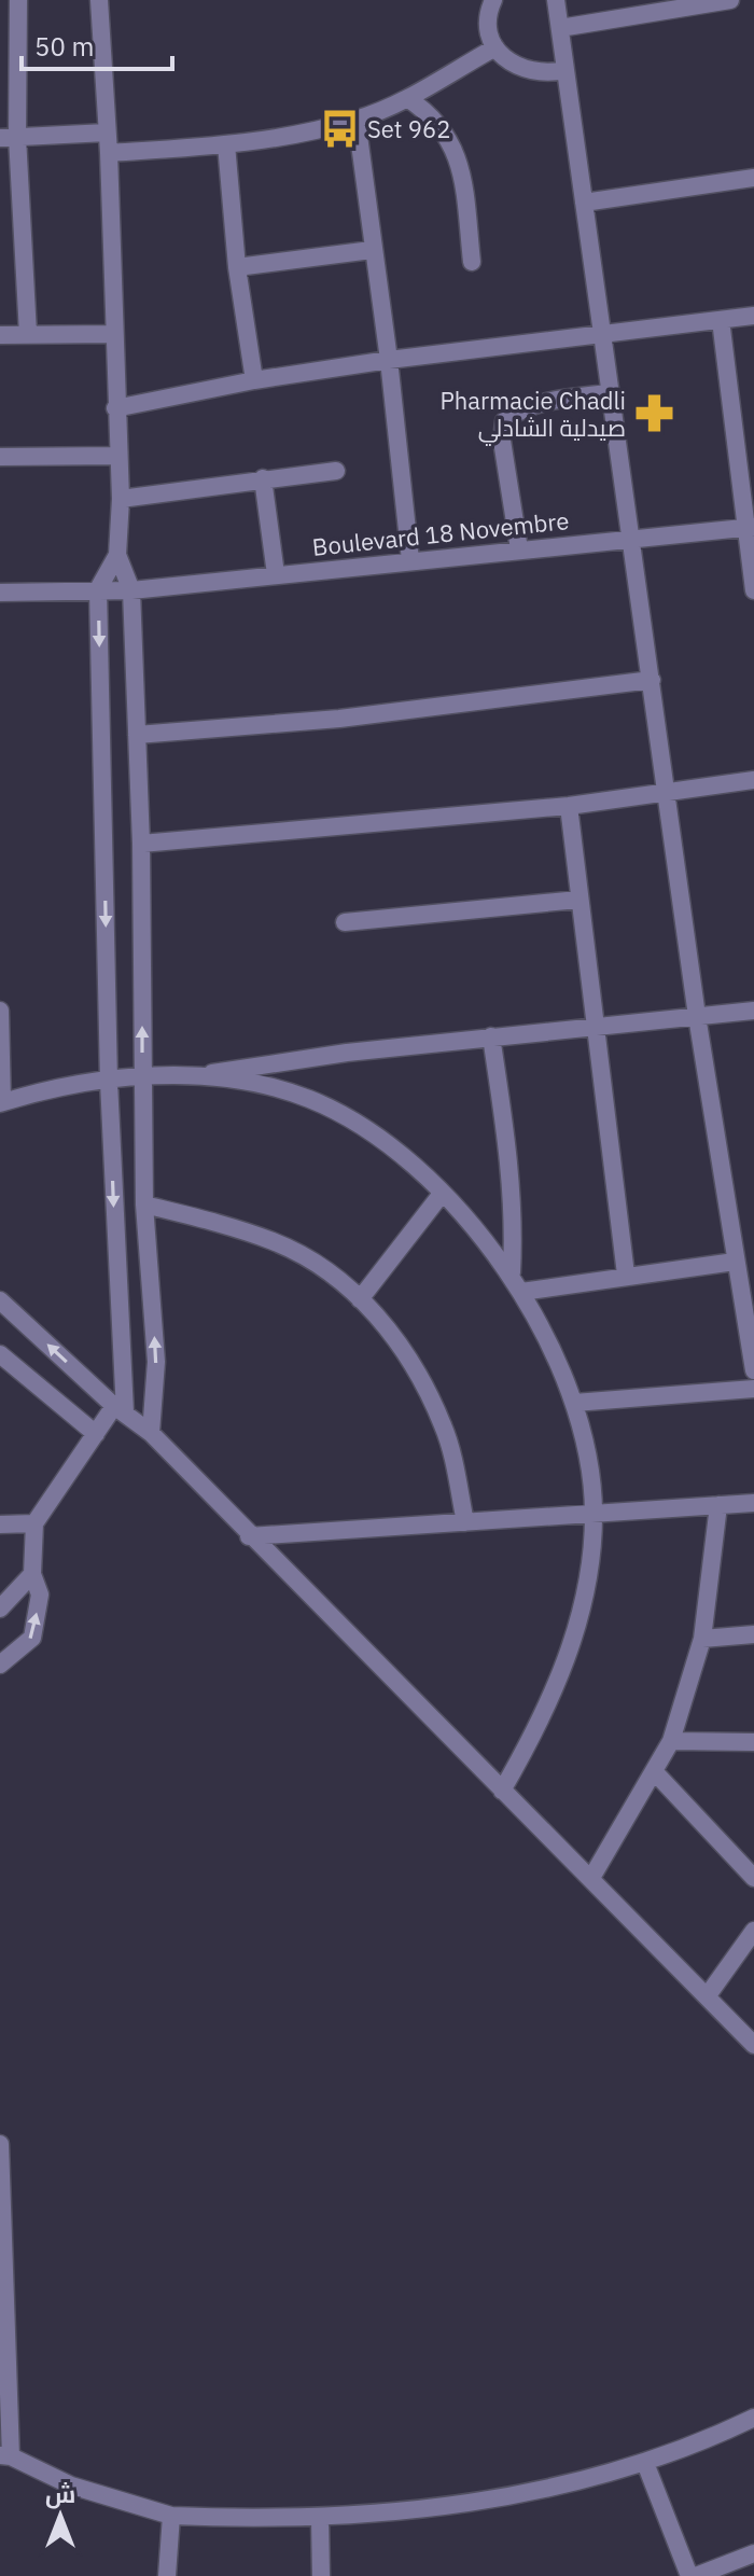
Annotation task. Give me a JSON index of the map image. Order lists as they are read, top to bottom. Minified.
{"streets":{"street":["Boulevard 18 Novembre"]},"places":{"bus stop":["Set 962"],"pharmacy":["Pharmacie Chadli صيدلية الشادلي"]},"scale_bar":"50 m","north":"top"}
